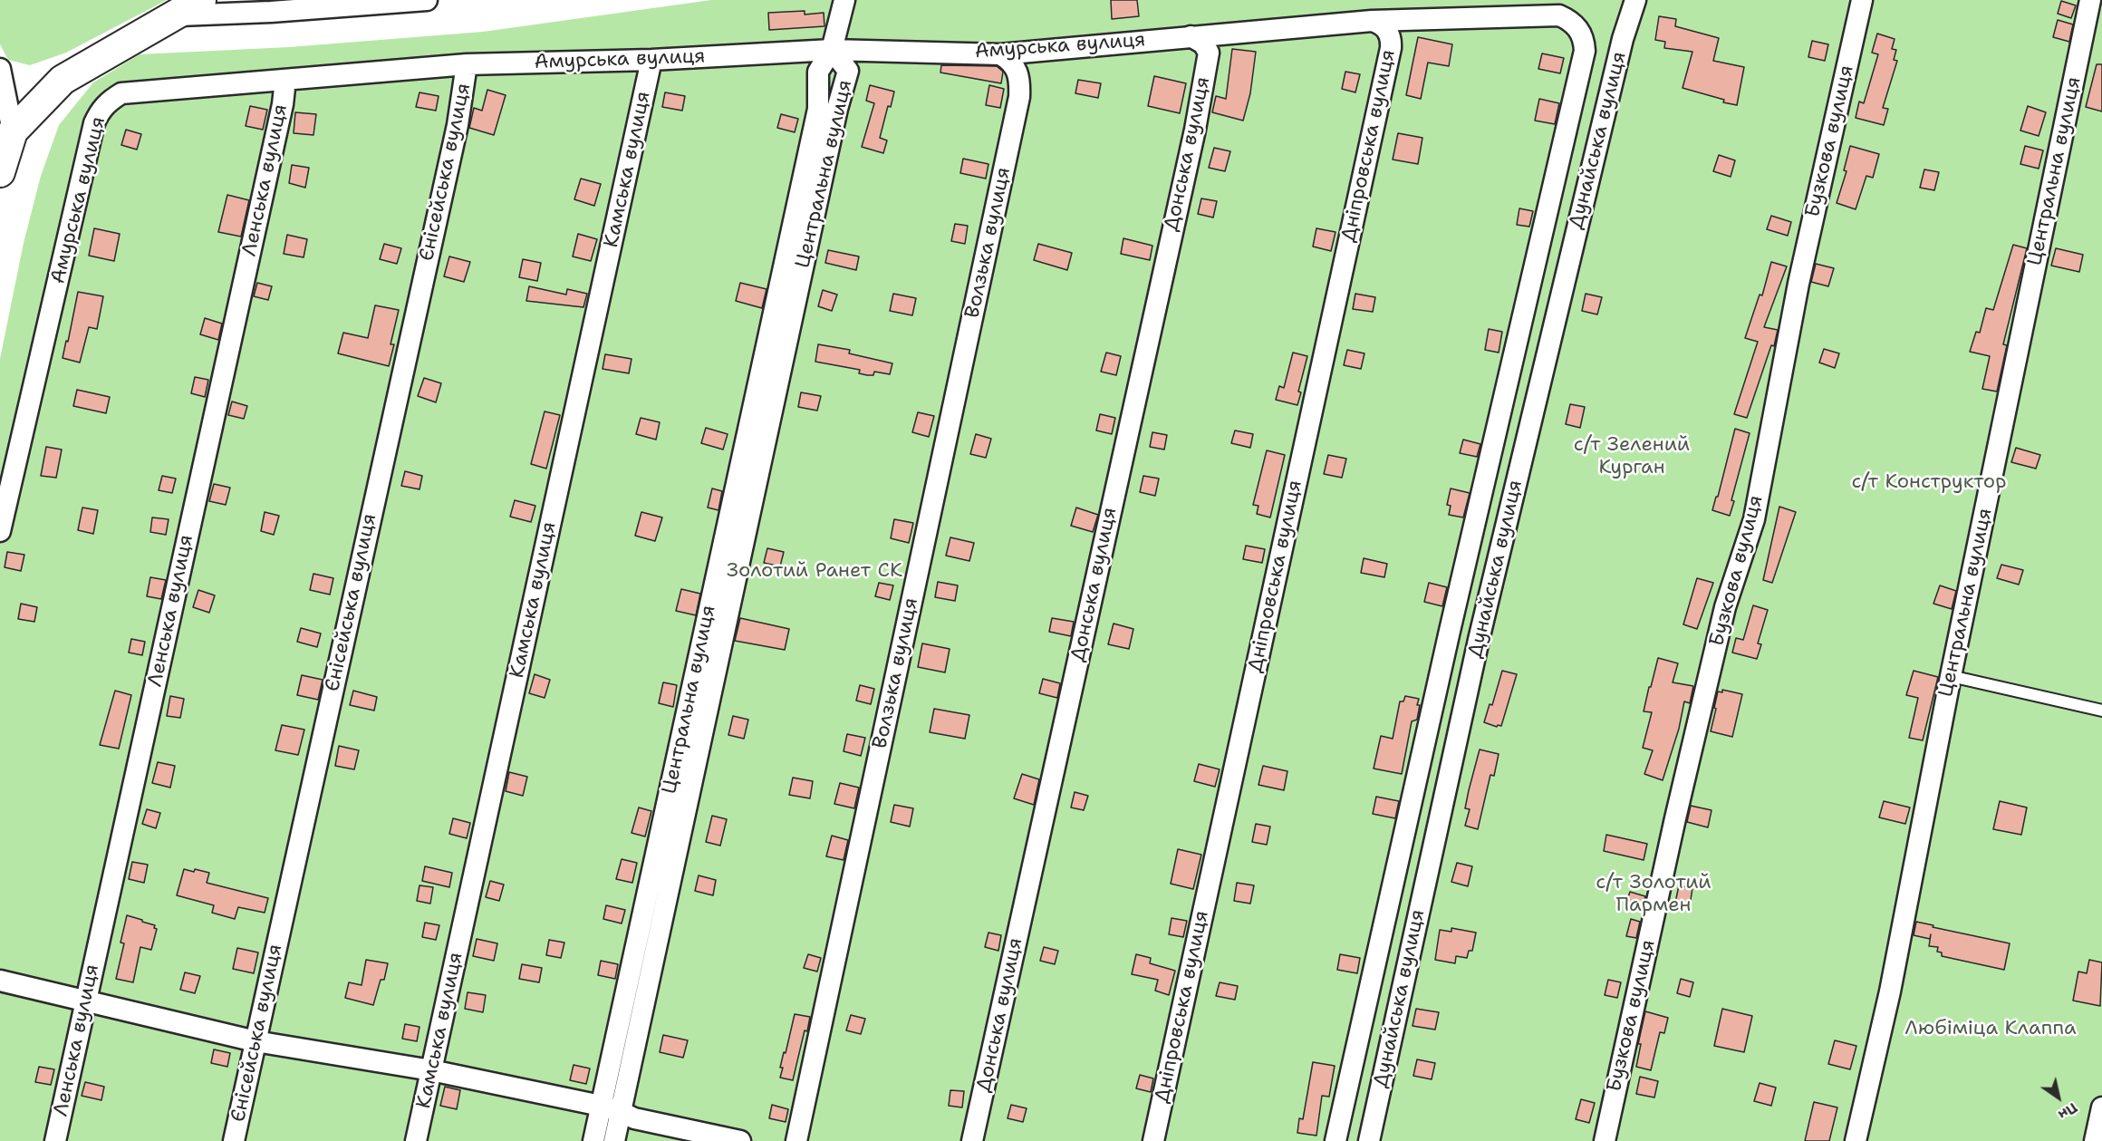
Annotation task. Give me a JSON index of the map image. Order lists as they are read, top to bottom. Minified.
{"streets":{"street":["Амурська вулиця","Дунайська вулиця","Бузкова вулиця","Дніпровська вулиця","Донська вулиця","Камська вулиця","Центральна вулиця","Єнісейська вулиця","Ленська вулиця","Волзька вулиця"]},"crossings":[["Амурська вулиця","Дунайська вулиця"],["Амурська вулиця","Дніпровська вулиця"],["Амурська вулиця","Донська вулиця"],["Амурська вулиця","Камська вулиця"],["Амурська вулиця","Центральна вулиця"],["Амурська вулиця","Єнісейська вулиця"],["Амурська вулиця","Ленська вулиця"],["Амурська вулиця","Волзька вулиця"]],"parks":["с/т Зелений Курган","с/т Конструктор","Золотий Ранет СК","с/т Золотий Пармен","Любіміца Клаппа"],"north":"bottom right"}
